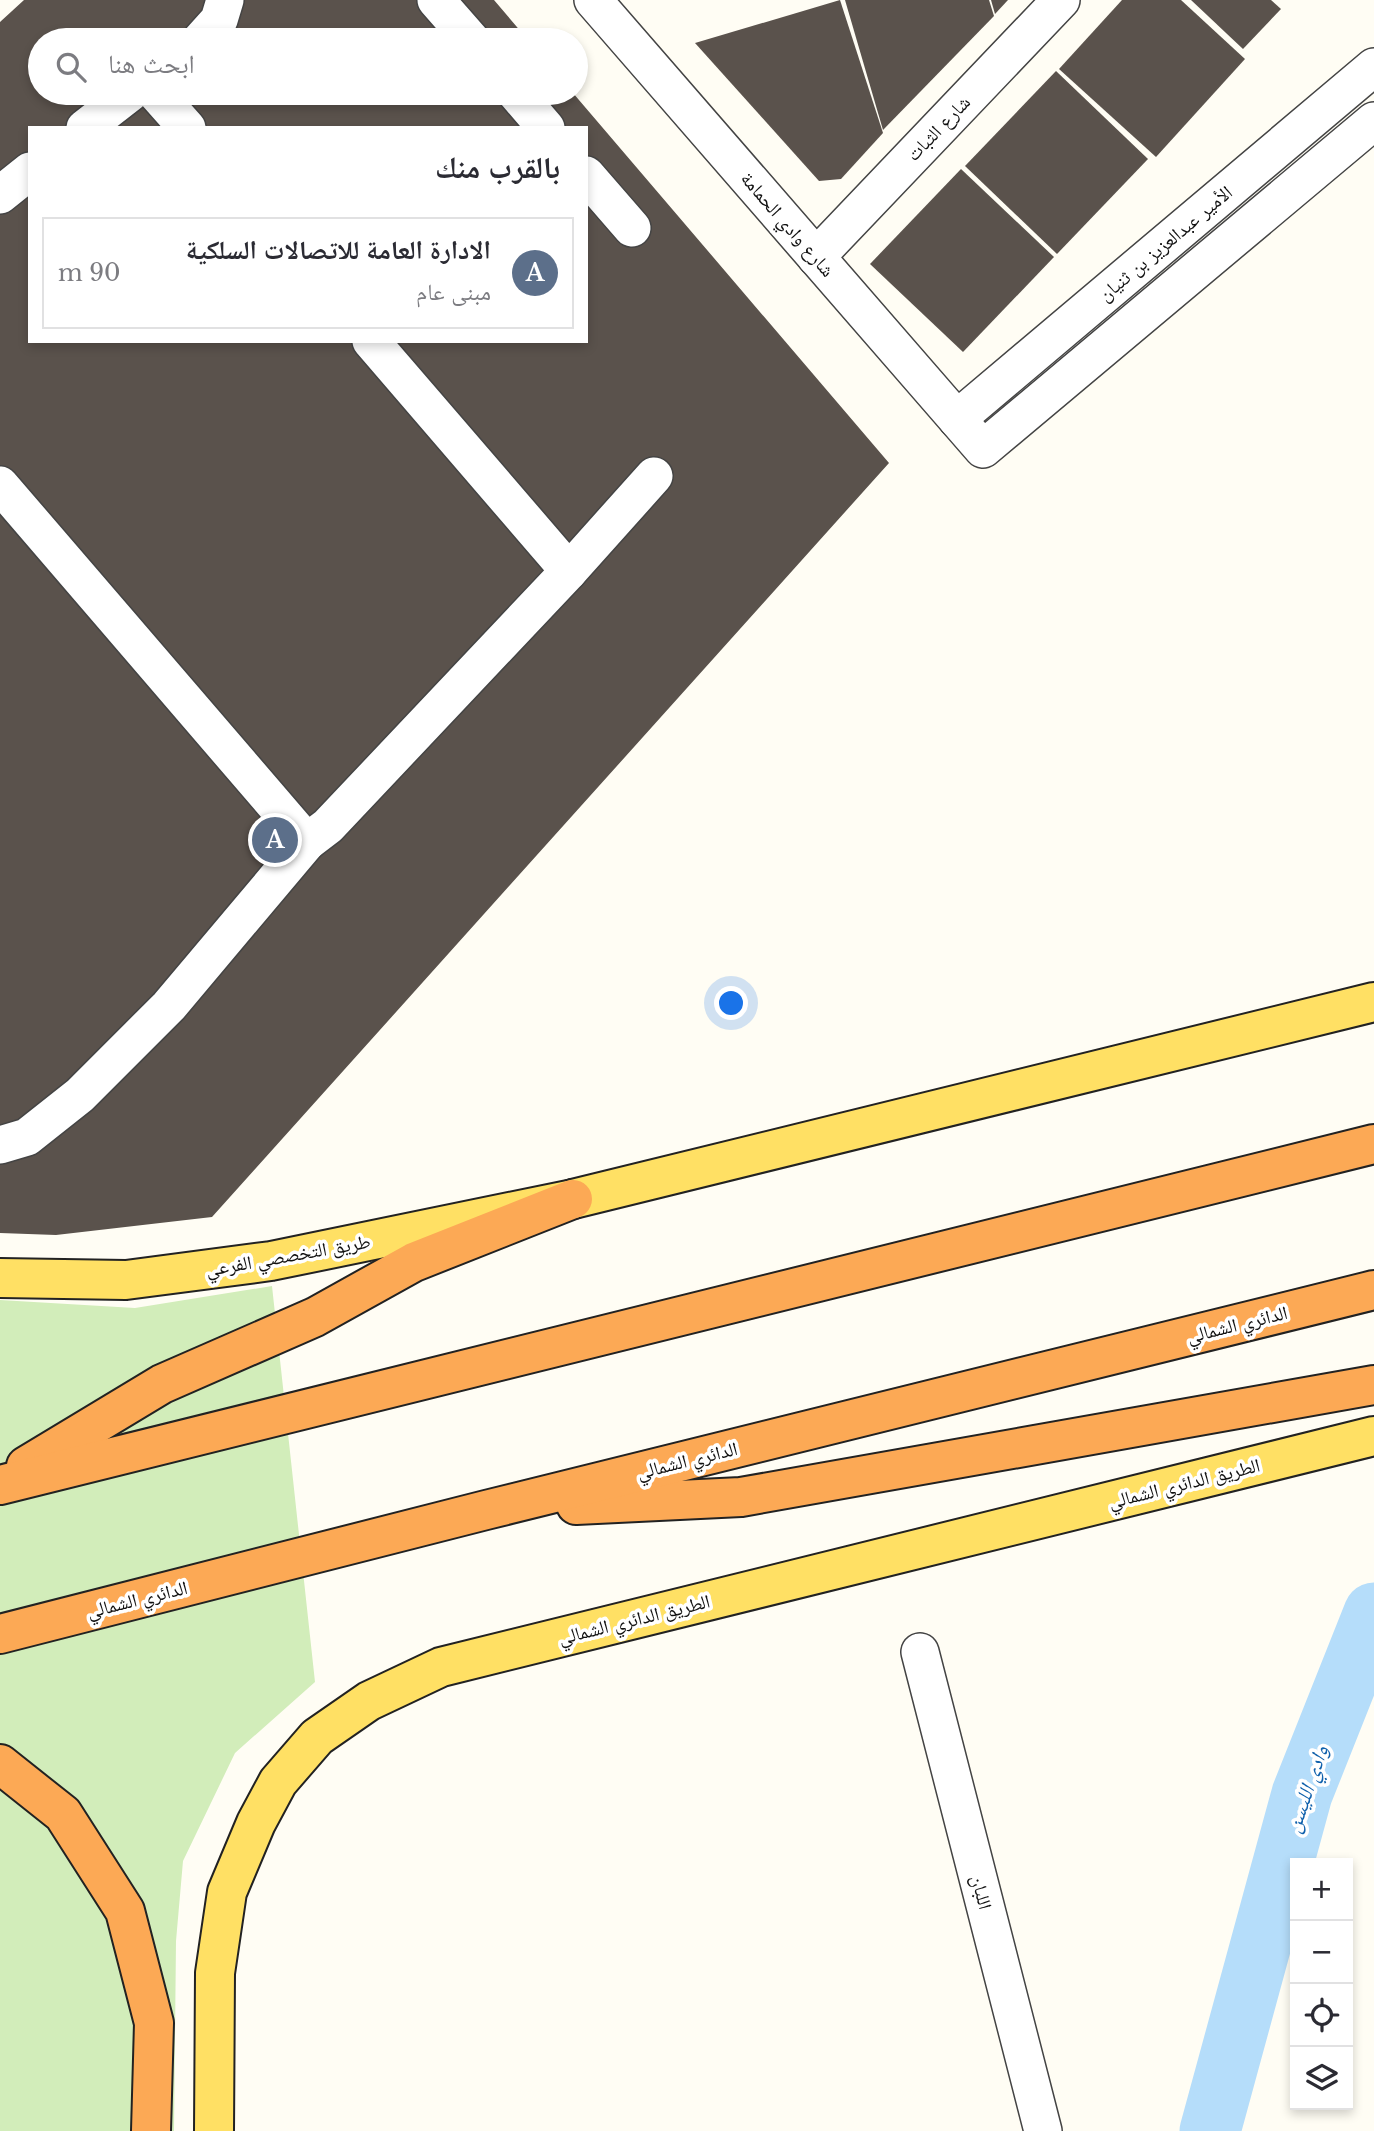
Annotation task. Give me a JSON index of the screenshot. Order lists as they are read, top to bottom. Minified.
{"streets":{"highway":["الدائري الشمالي"],"main road":["طريق التخصصي الفرعي","الطريق الدائري الشمالي"],"street":["شارع الثبات","شارع وادي الحمامة","الأمير عبدالعزيز بن ثنيان","اللبان"]},"crossings":[["شارع الثبات","شارع وادي الحمامة"],["شارع وادي الحمامة","الأمير عبدالعزيز بن ثنيان"]],"water":["وادي الليسن"],"page":{"search":"ابحث هنا","heading":"بالقرب منك","list":[{"mark":"A","name":"الادارة العامة للاتصالات السلكية","note":"مبنى عام","value":"90 m"}],"pins":"A","map_buttons":["+","−"]}}
